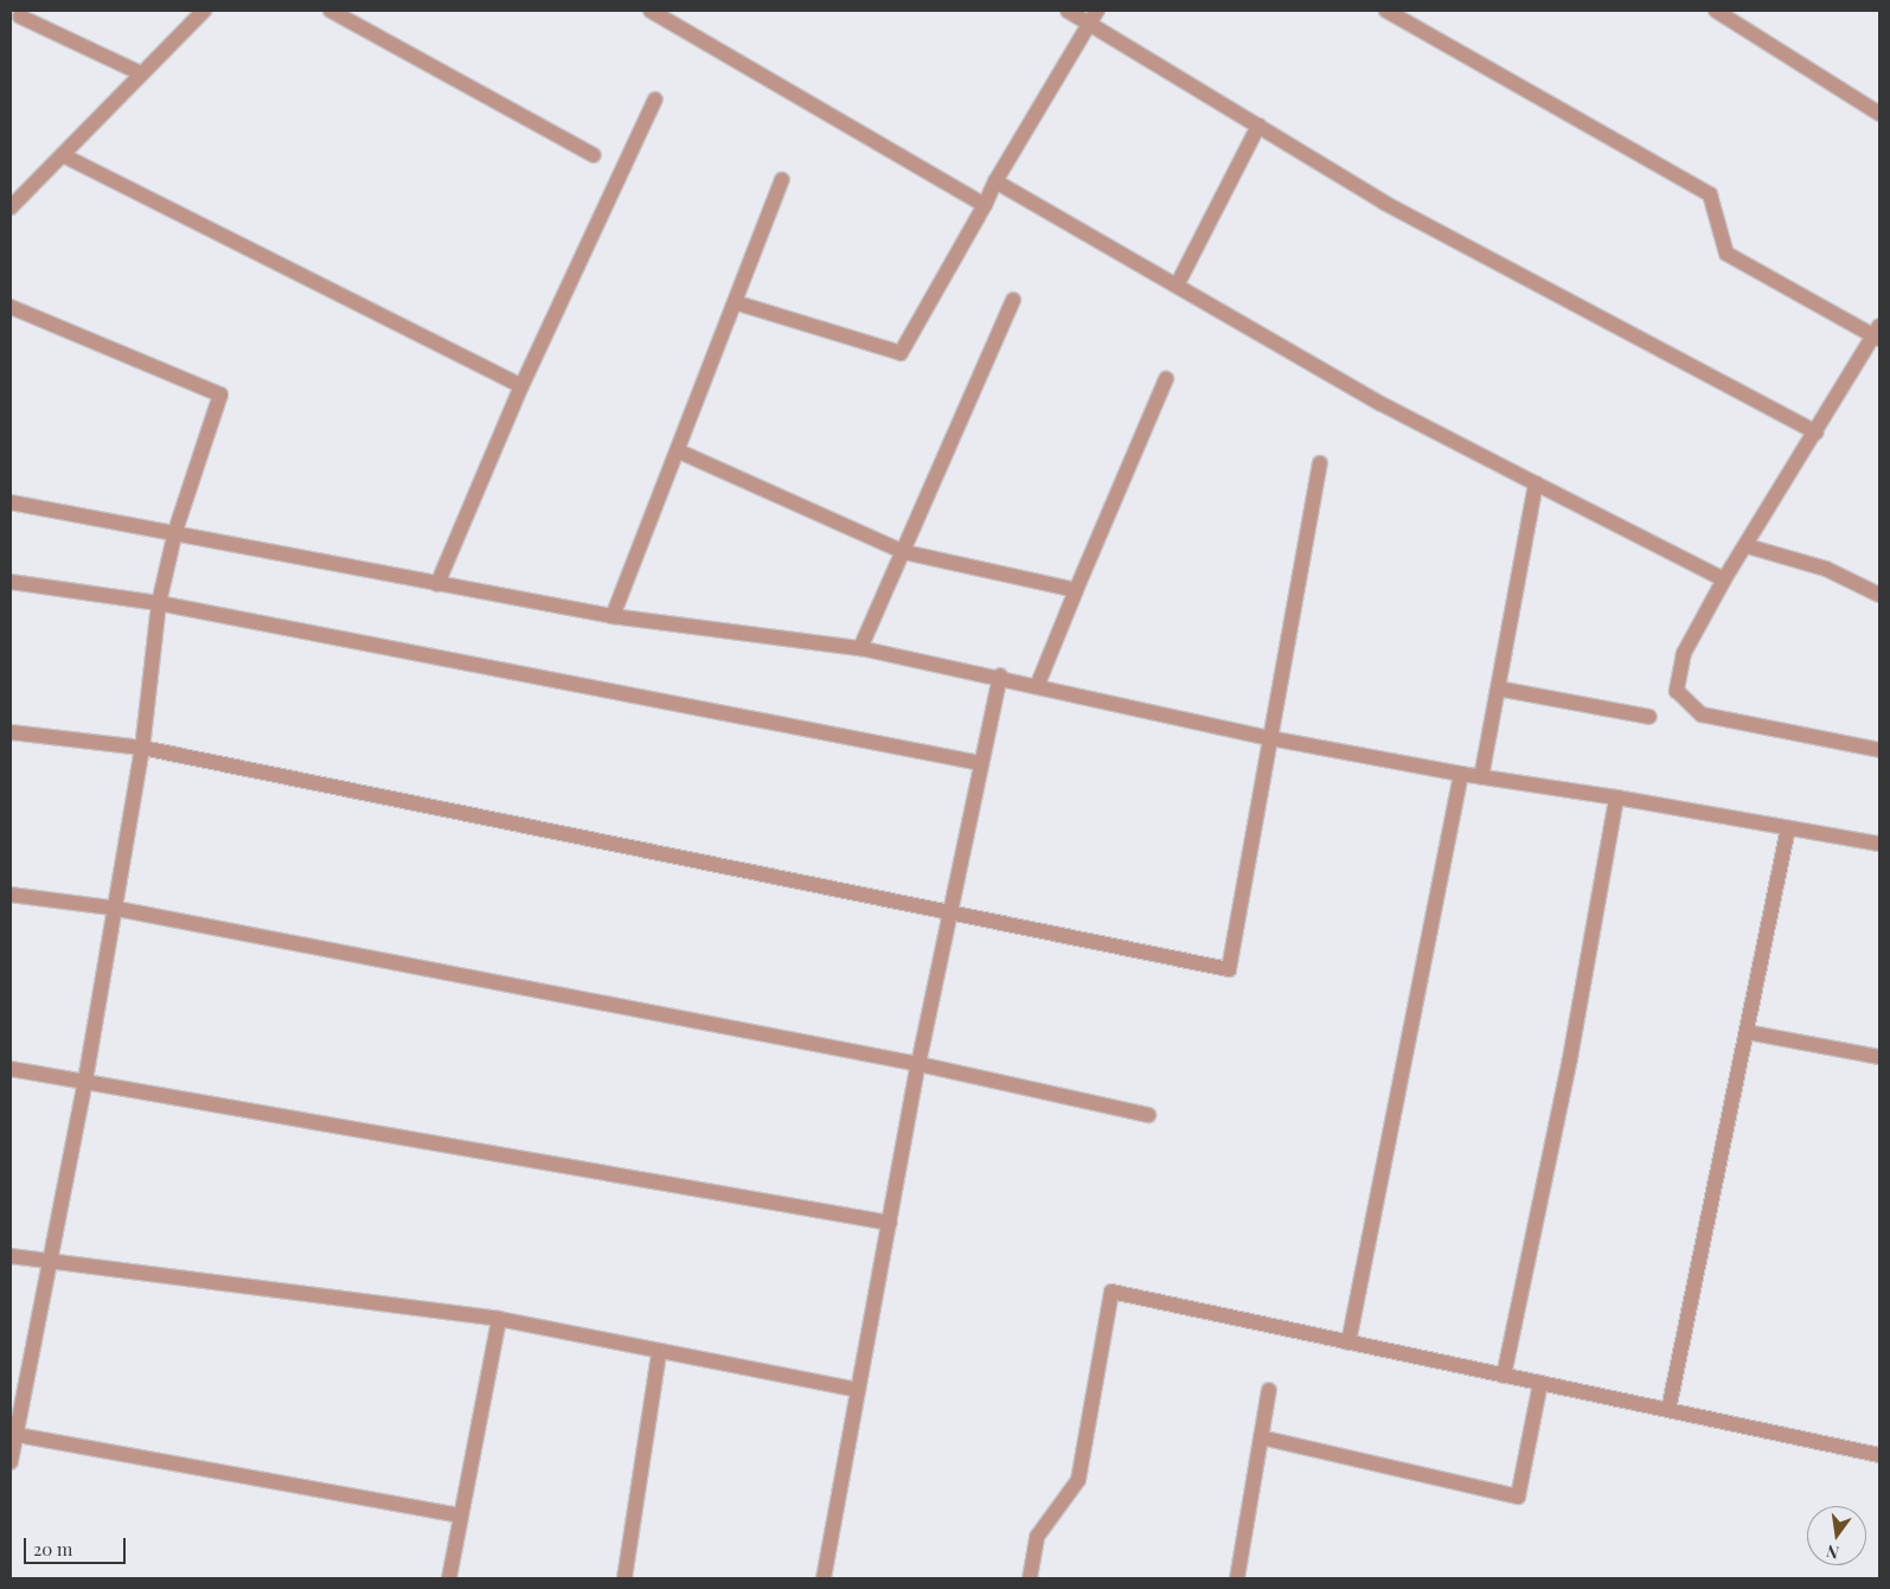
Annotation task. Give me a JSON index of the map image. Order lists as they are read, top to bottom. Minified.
{"scale_bar":"20 m","north":"bottom"}
